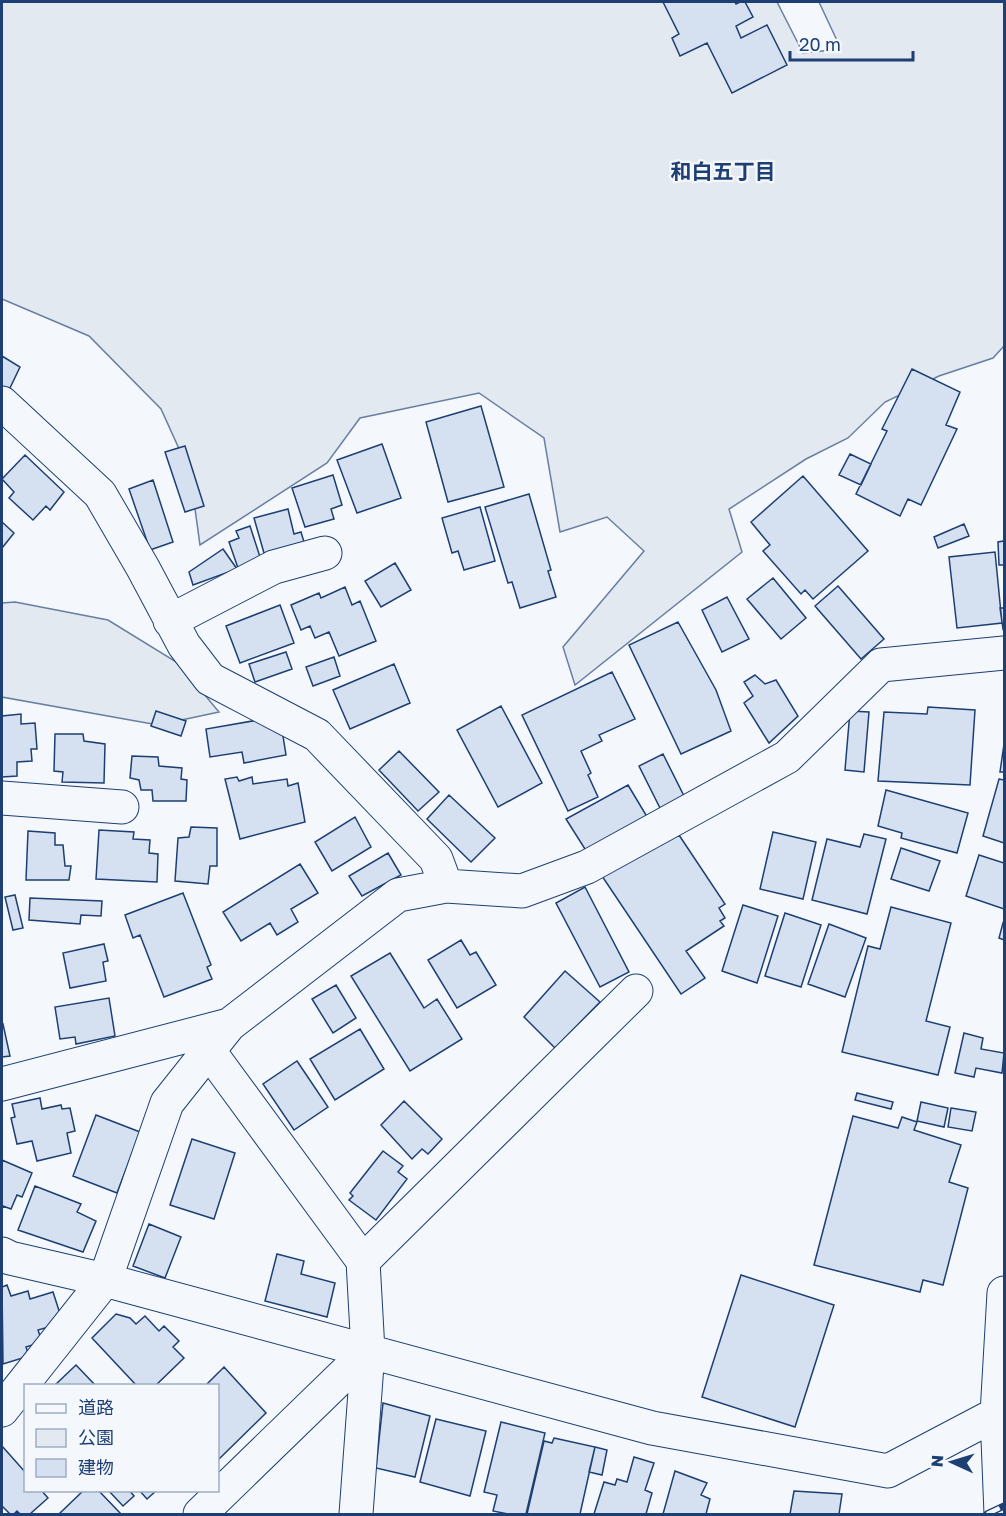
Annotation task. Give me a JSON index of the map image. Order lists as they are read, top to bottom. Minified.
{"districts":["和白五丁目"],"legend":["道路","公園","建物"],"scale_bar":"20 m","north":"left"}
